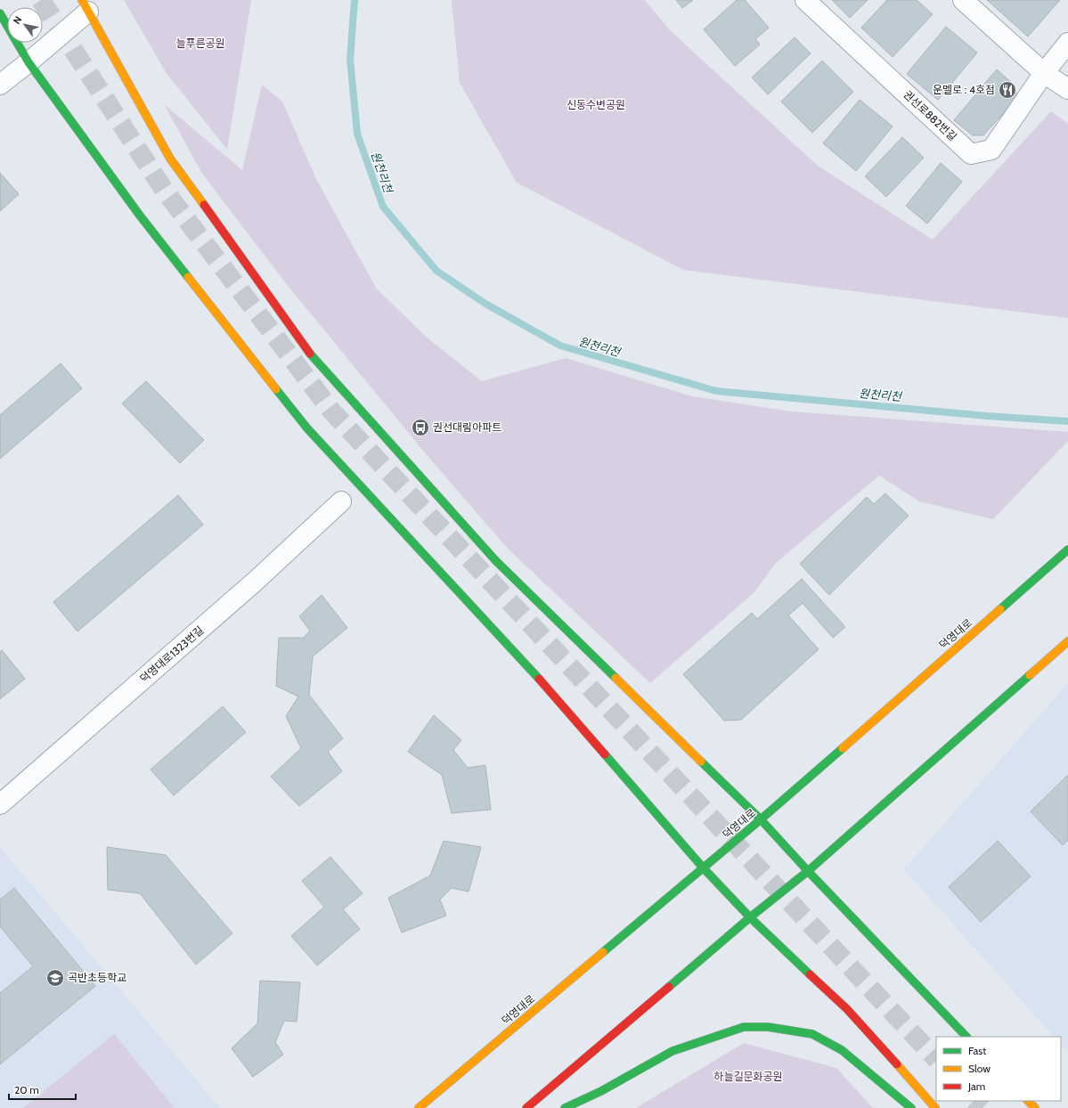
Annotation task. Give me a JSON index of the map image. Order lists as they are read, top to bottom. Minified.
{"streets":{"main road":["덕영대로"],"street":["권선로882번길","덕영대로1323번길"]},"water":["원천리천"],"parks":["늘푸른공원","신동수변공원","하늘길문화공원"],"places":{"restaurant":["운멜로 : 4호점"],"bus stop":["권선대림아파트"],"school or university":["곡반초등학교"]},"legend":["Fast","Slow","Jam"],"scale_bar":"20 m","north":"top left"}
